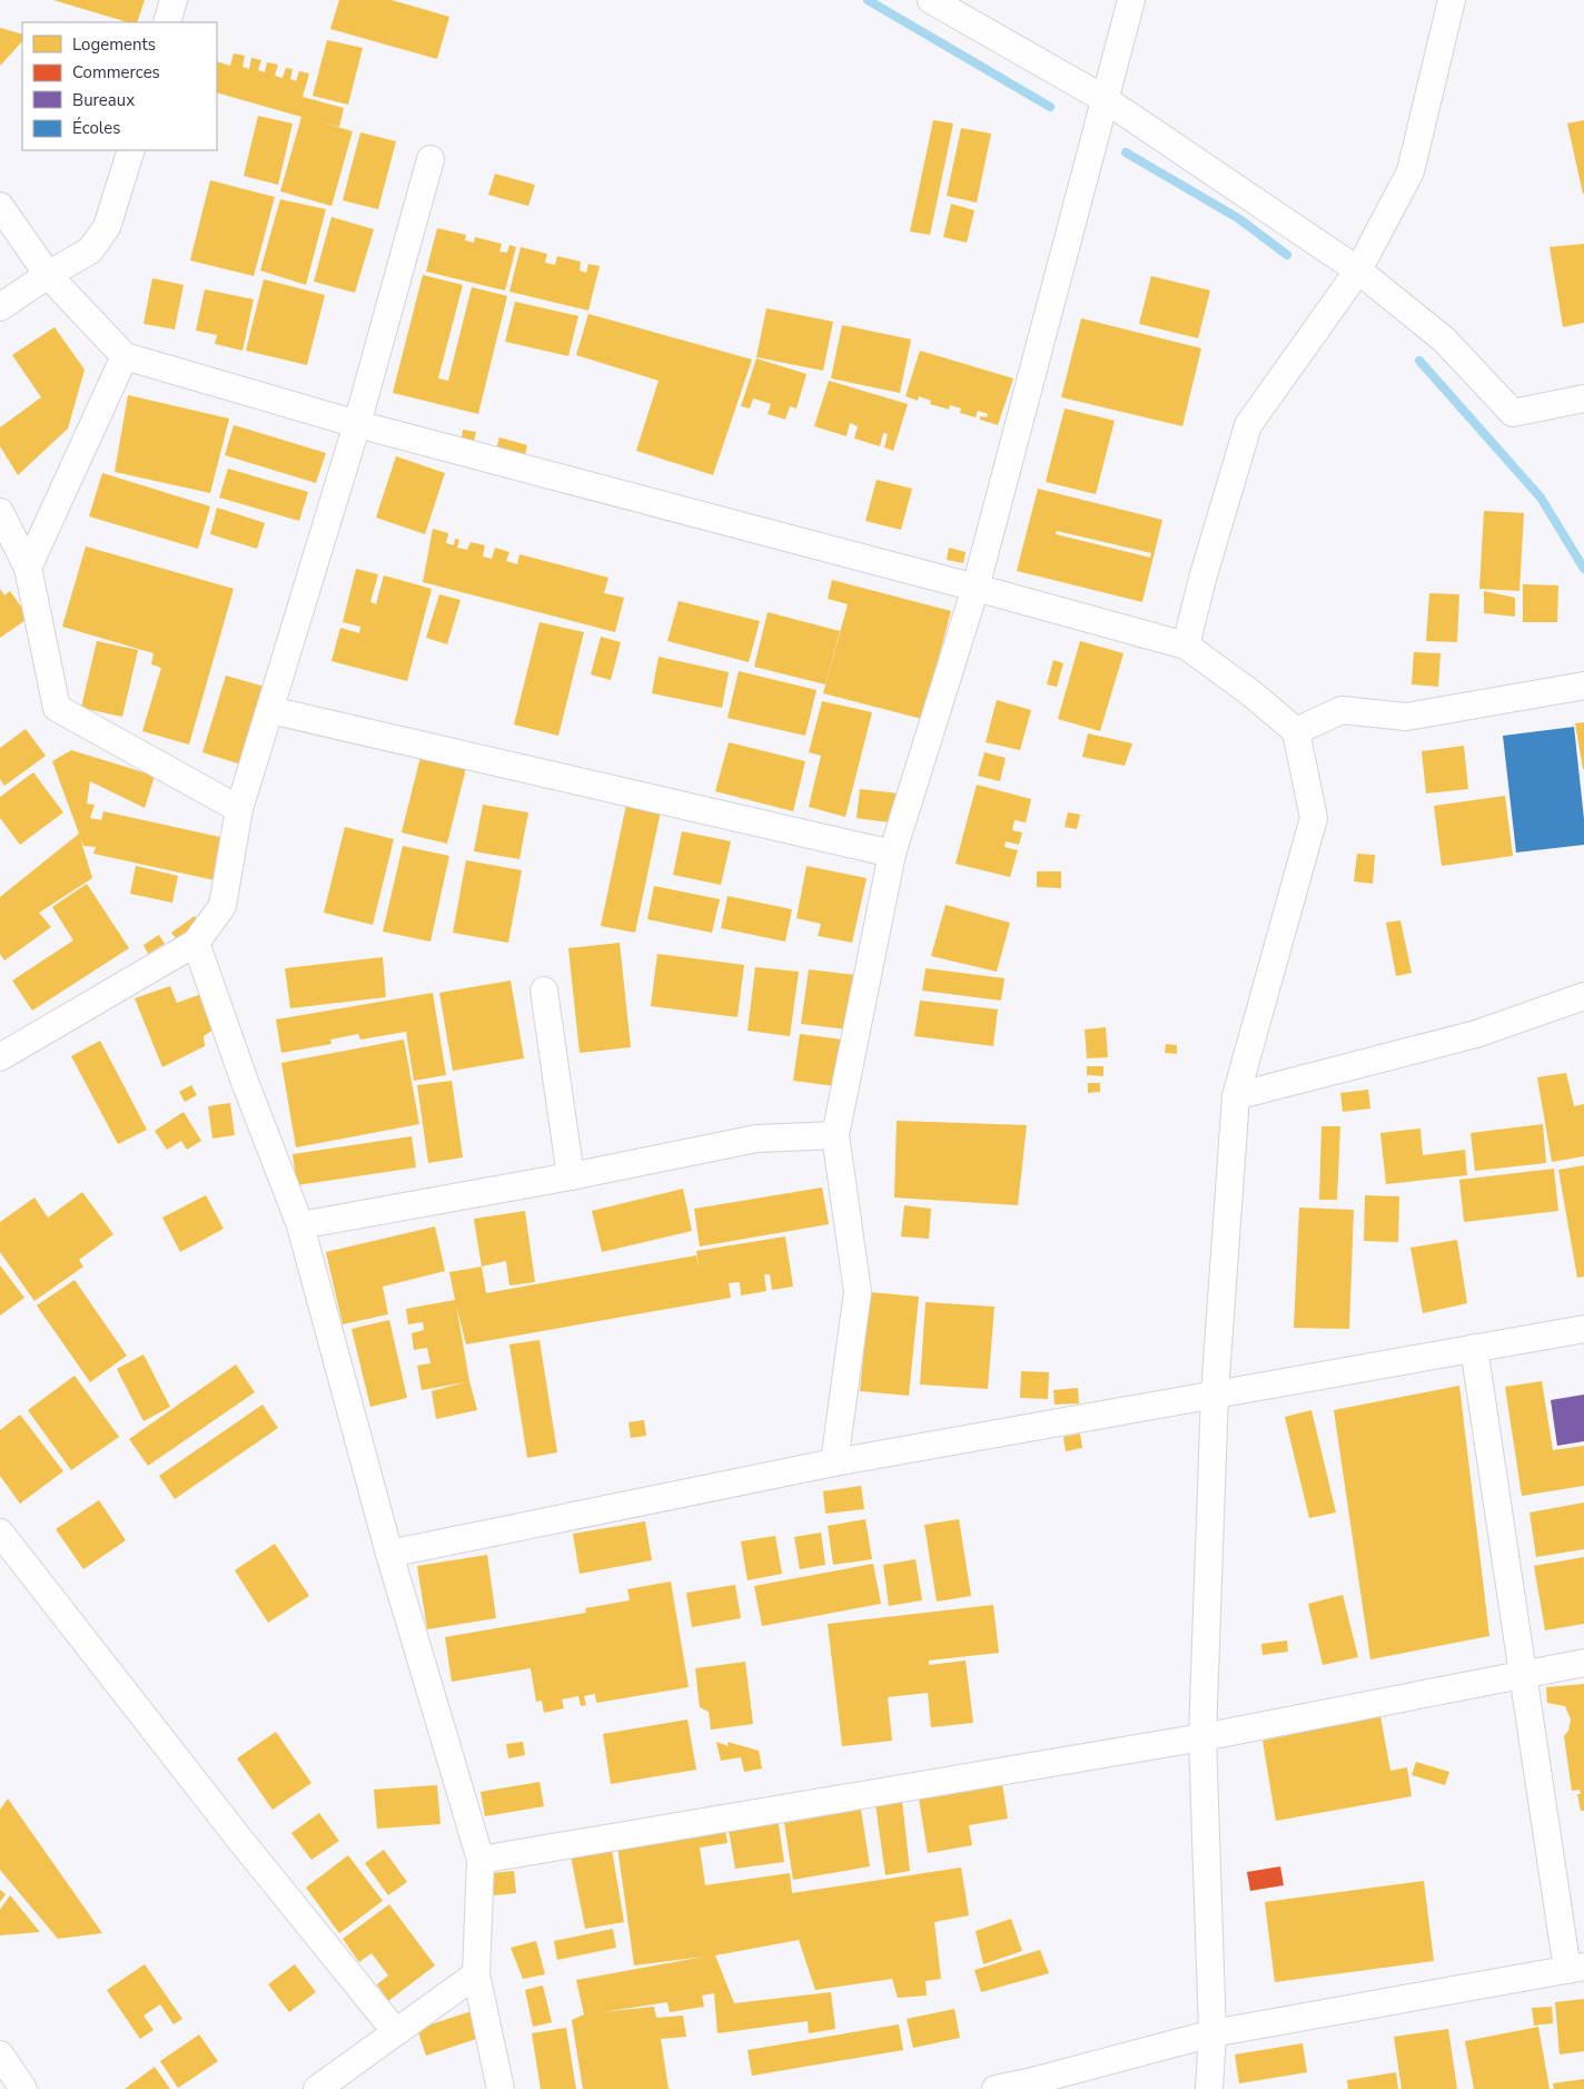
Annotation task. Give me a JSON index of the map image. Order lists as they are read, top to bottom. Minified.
{"legend":["Logements","Commerces","Bureaux","Écoles"]}
